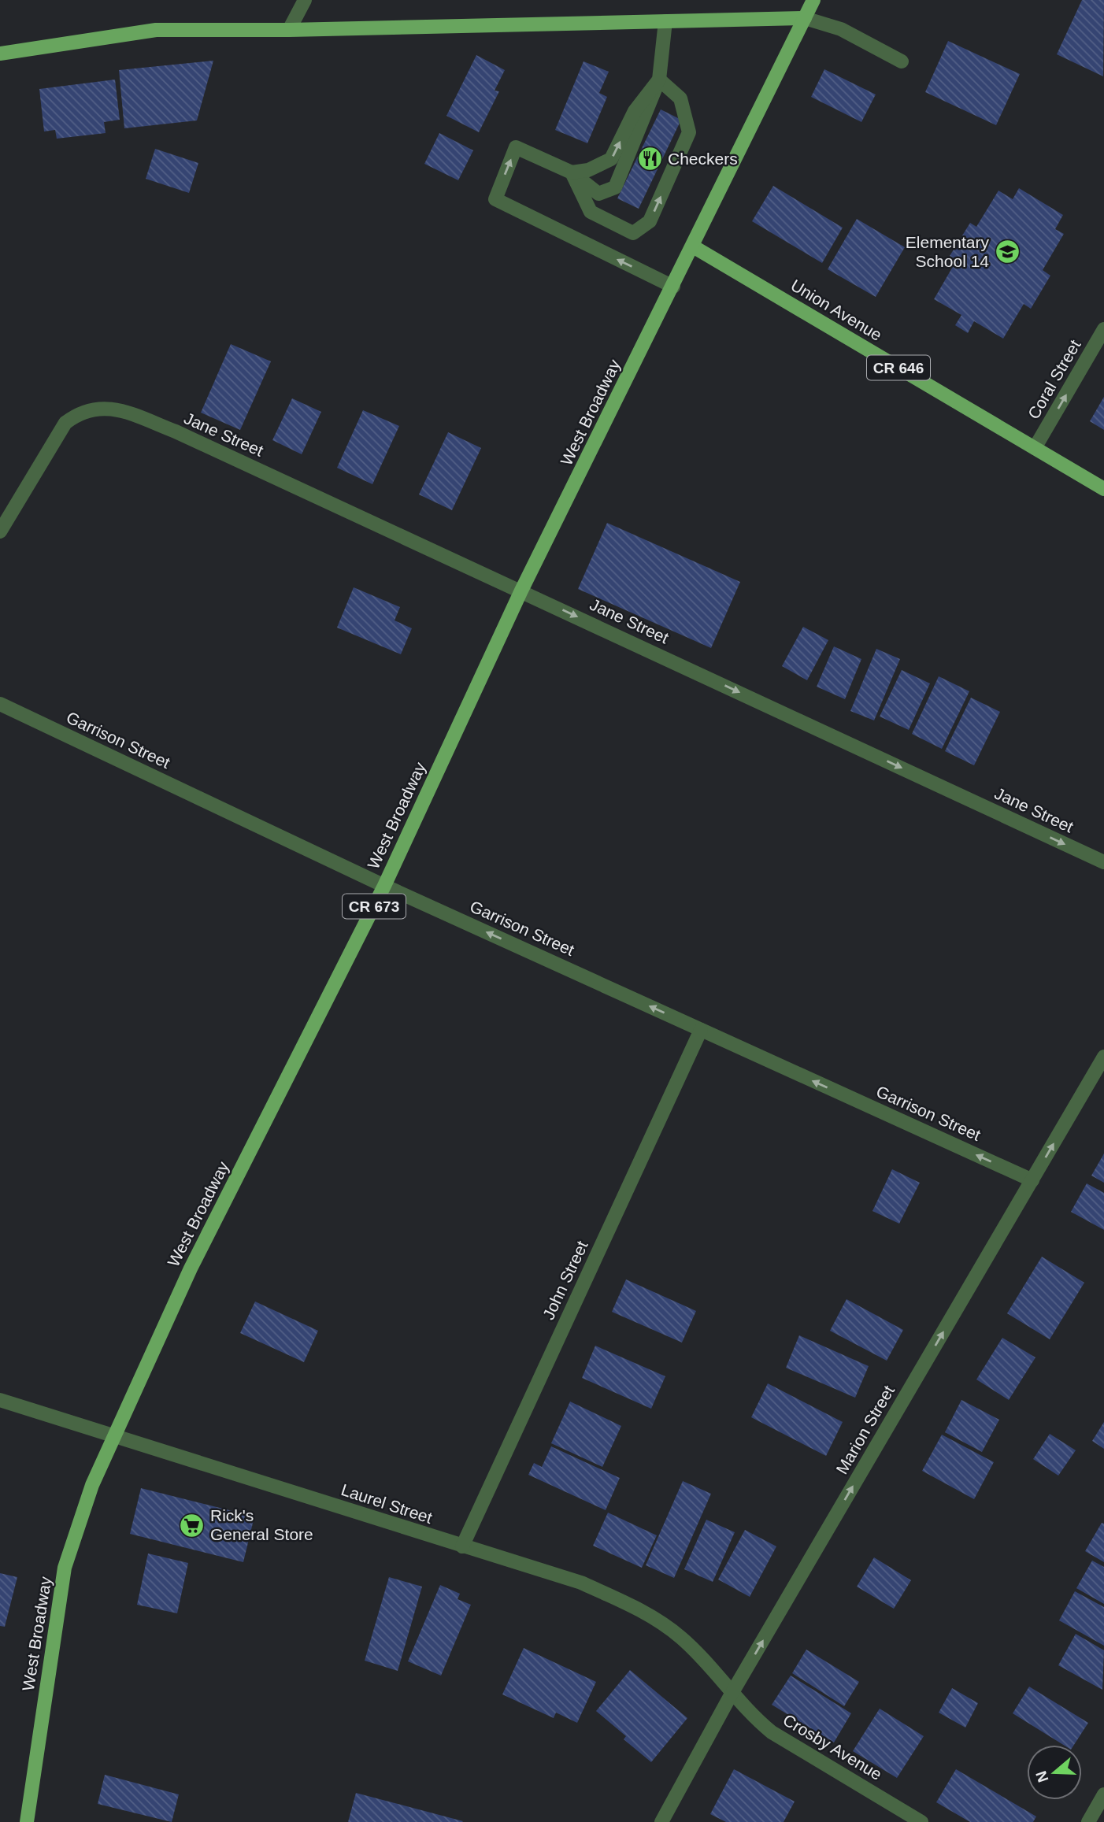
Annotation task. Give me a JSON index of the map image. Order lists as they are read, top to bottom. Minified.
{"streets":{"main road":["Union Avenue","CR 646","West Broadway","CR 673"],"street":["Coral Street","Jane Street","Garrison Street","John Street","Marion Street","Laurel Street","Crosby Avenue"]},"crossings":[["Union Avenue","Coral Street"],["Union Avenue","West Broadway"],["West Broadway","Jane Street"],["West Broadway","Garrison Street"],["West Broadway","Laurel Street"],["Garrison Street","John Street"],["Garrison Street","Marion Street"],["John Street","Laurel Street"],["Marion Street","Laurel Street"],["Marion Street","Crosby Avenue"],["Laurel Street","Crosby Avenue"]],"one_way":["Coral Street","Jane Street","Garrison Street","Marion Street"],"places":{"restaurant":["Checkers"],"school or university":["Elementary School 14"],"supermarket":["Rick's General Store"]},"north":"left"}
